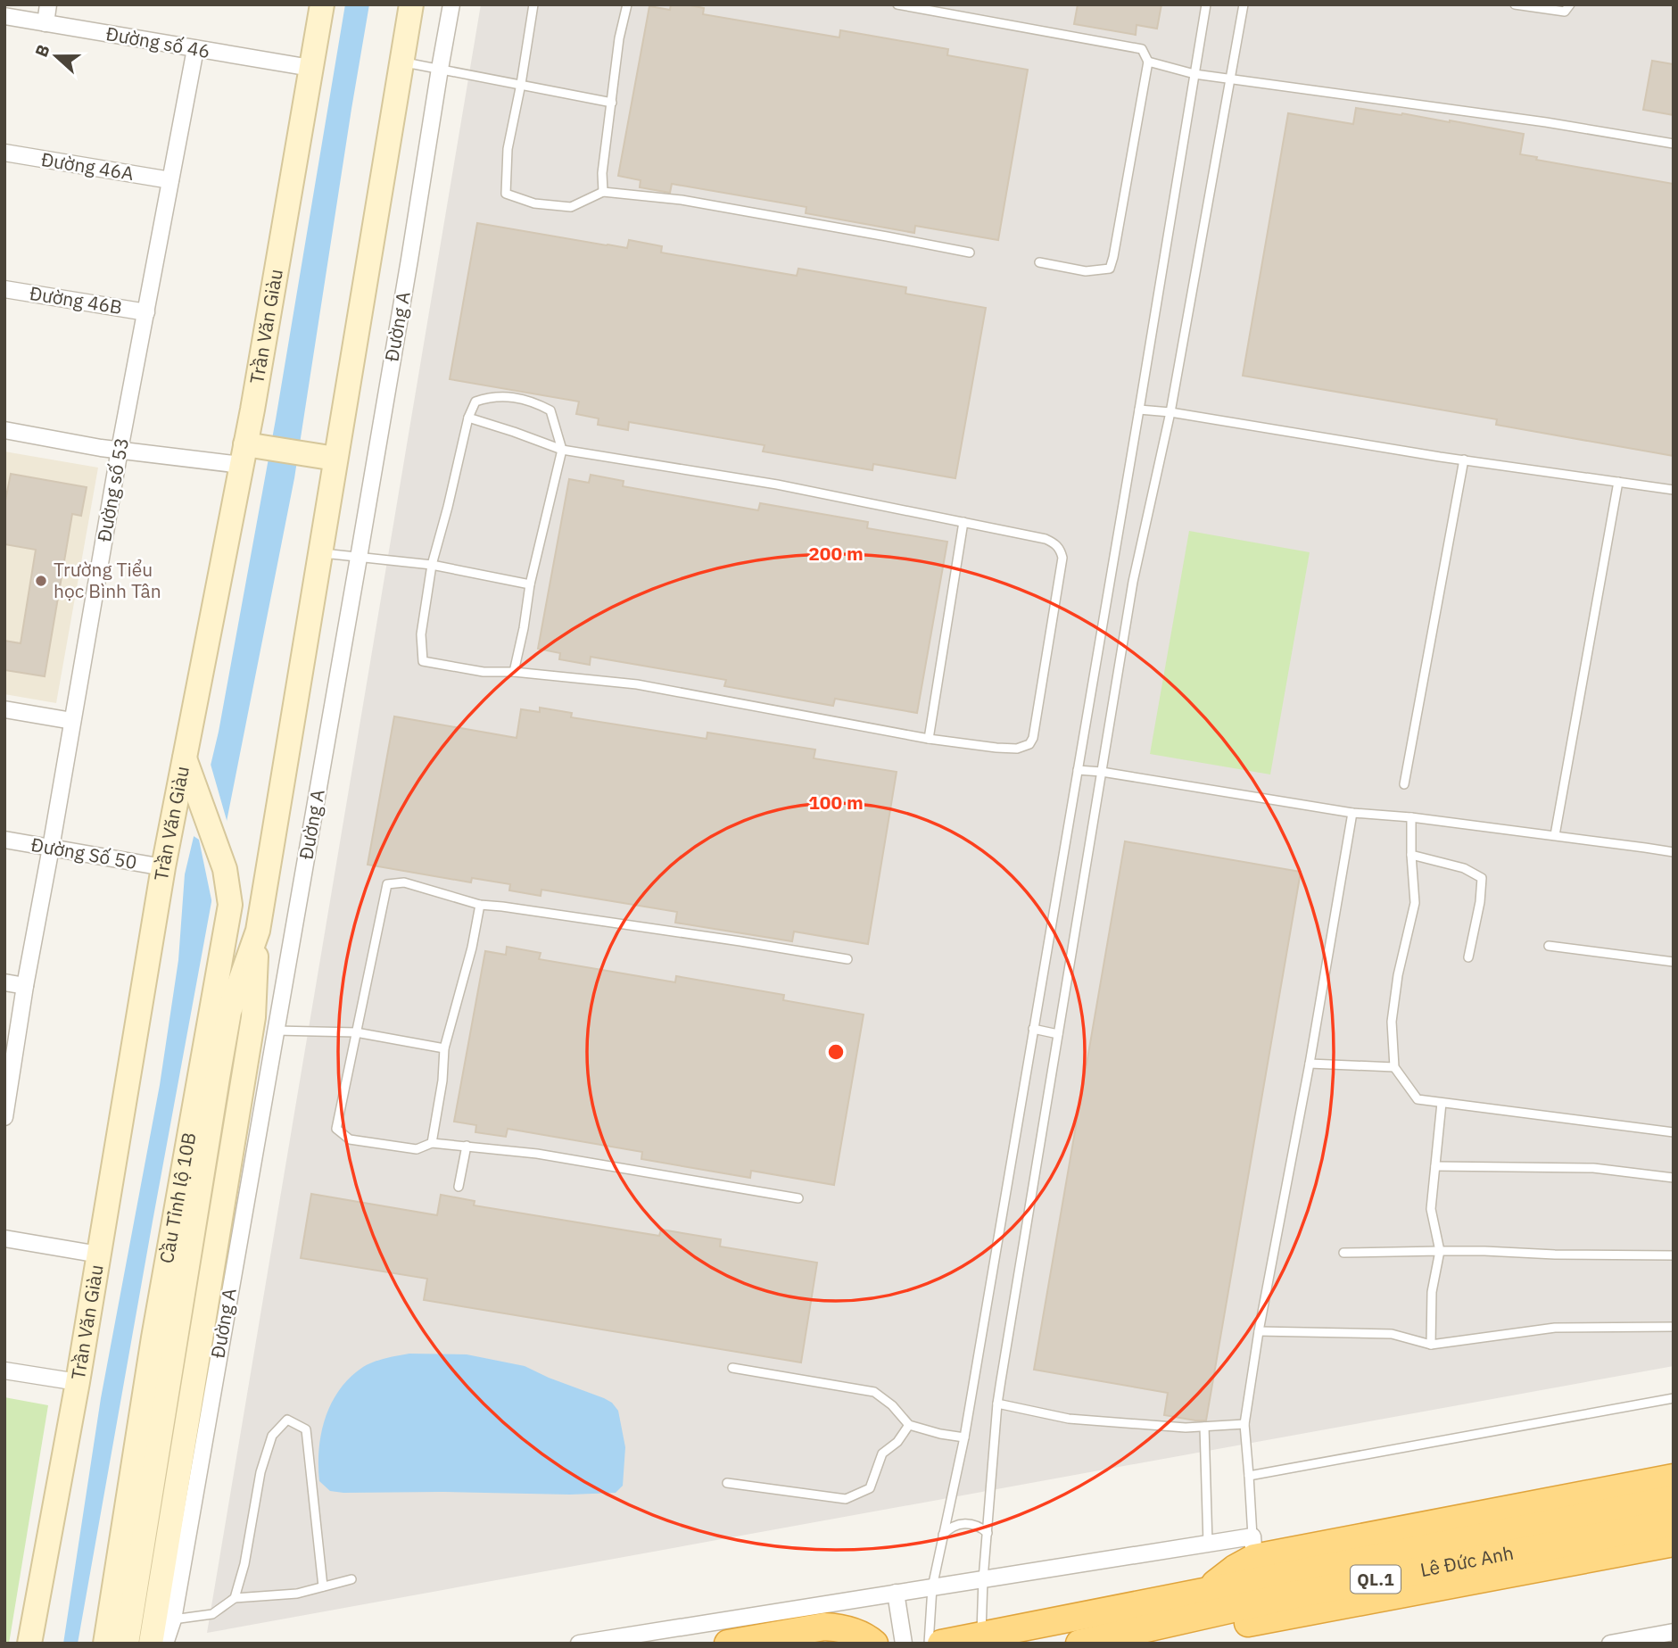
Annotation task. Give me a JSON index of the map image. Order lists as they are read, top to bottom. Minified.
{"streets":{"highway":["Lê Đức Anh","QL.1"],"main road":["Trần Văn Giàu","Cầu Tỉnh lộ 10B"],"street":["Đường số 46","Đường 46A","Đường 46B","Đường A","Đường số 53","Đường Số 50"]},"crossings":[["Đường số 46","Trần Văn Giàu"],["Đường số 46","Đường số 53"],["Đường 46A","Đường số 53"],["Đường 46B","Đường số 53"],["Trần Văn Giàu","Đường Số 50"],["Trần Văn Giàu","Cầu Tỉnh lộ 10B"],["Đường số 53","Đường Số 50"]],"places":["Trường Tiểu học Bình Tân"],"north":"left","rings":["200 m","100 m"]}
